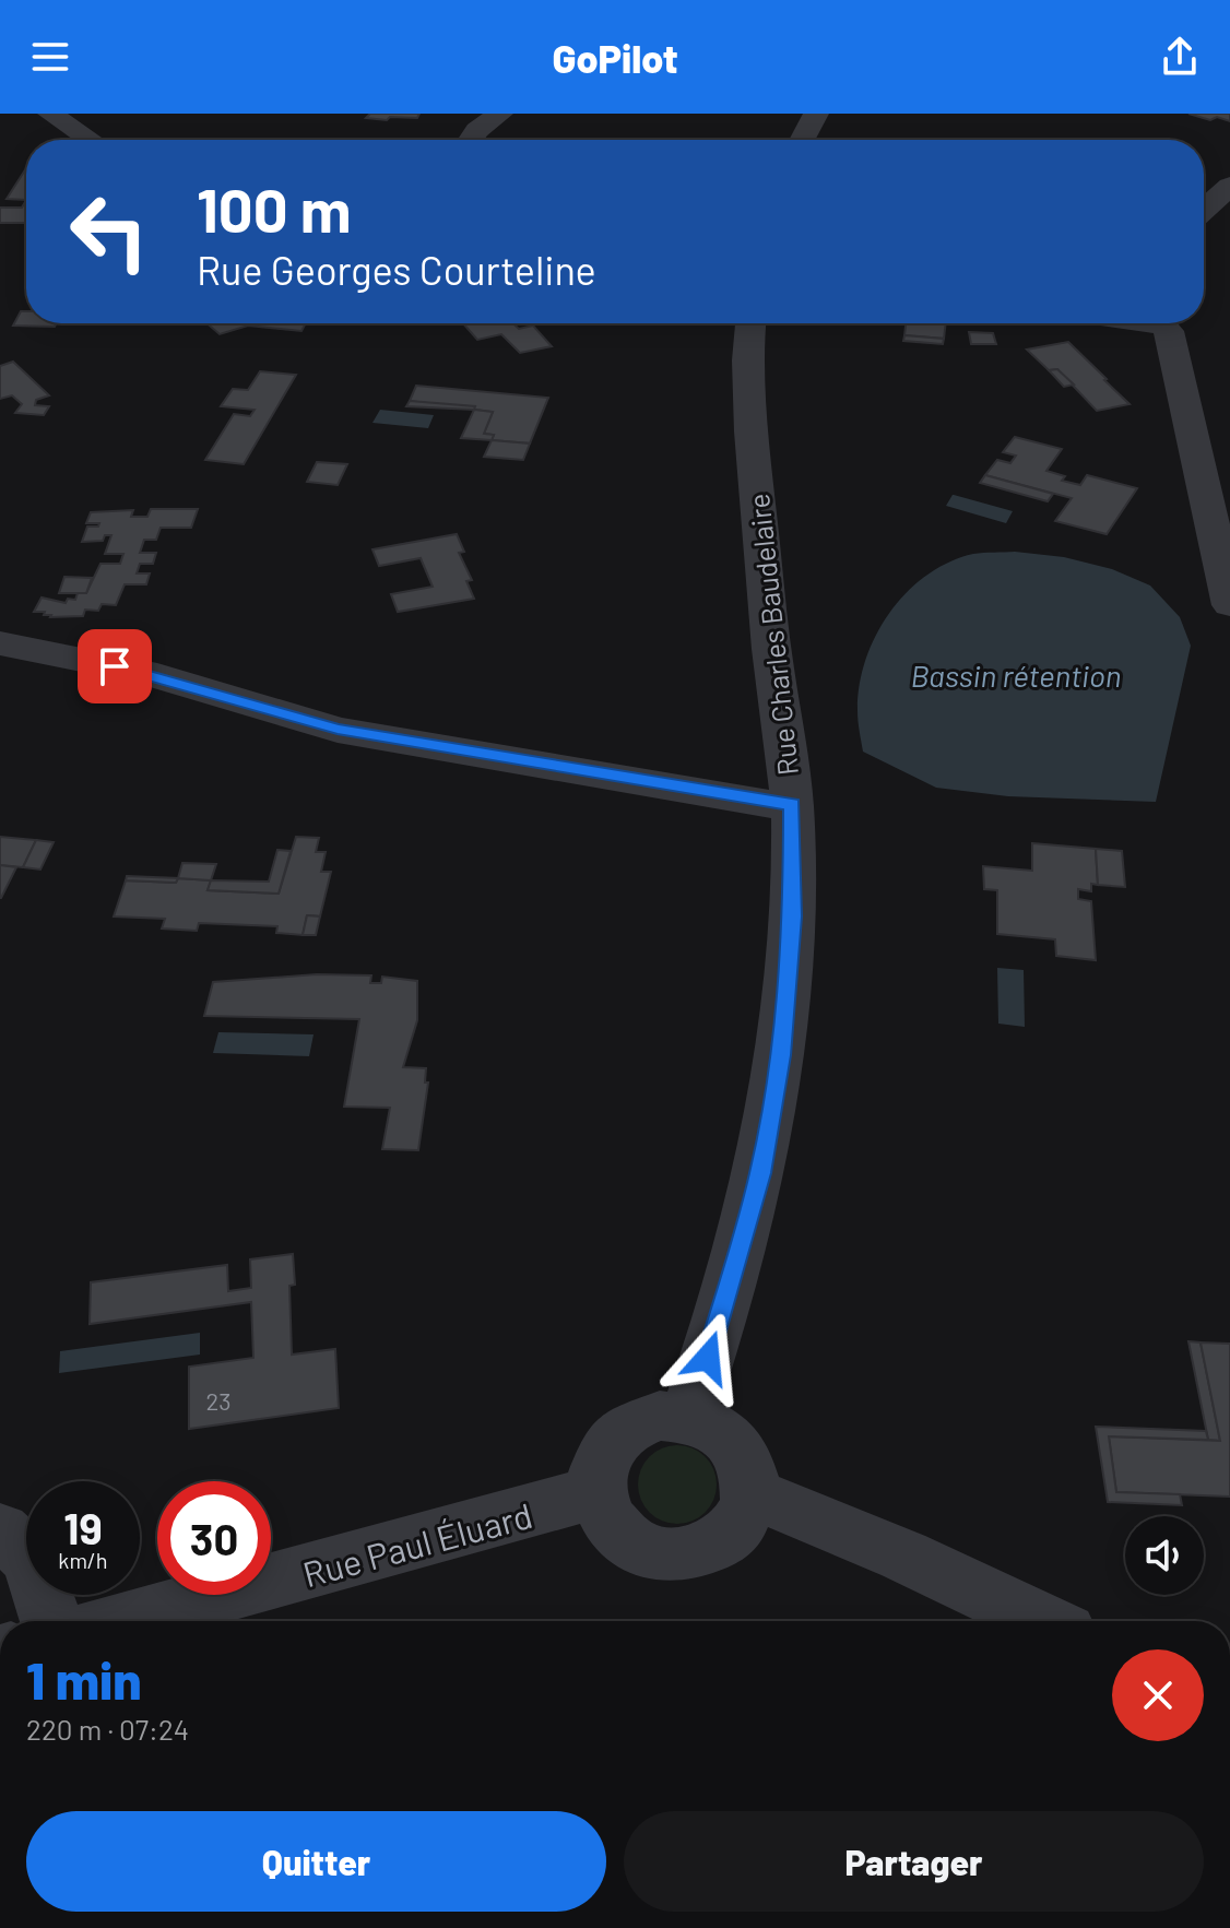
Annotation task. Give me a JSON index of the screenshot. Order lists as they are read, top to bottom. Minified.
{"streets":{"street":["Rue Charles Baudelaire","Rue Paul Éluard"]},"crossings":[["Rue Charles Baudelaire","Rue Paul Éluard"]],"water":["Bassin rétention"],"house_numbers":["23"],"page":{"header":"GoPilot","turn":["100 m","Rue Georges Courteline"],"speed":"19 km/h","limit":"30","heading":["1 min","220 m · 07:24"],"buttons":["Quitter","Partager"]}}
